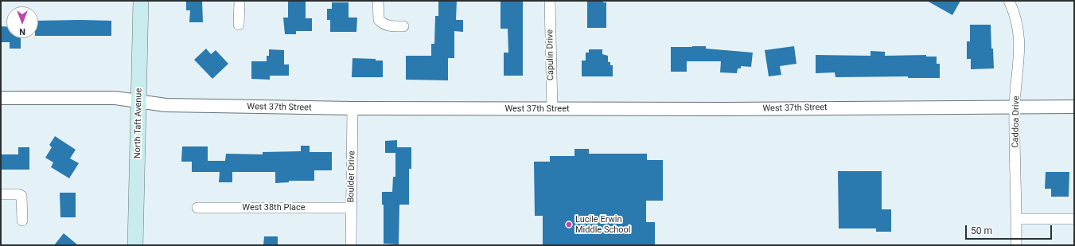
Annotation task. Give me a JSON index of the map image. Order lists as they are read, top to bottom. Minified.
{"streets":{"main road":["North Taft Avenue"],"street":["Capulin Drive","West 37th Street","Caddoa Drive","Boulder Drive","West 38th Place"]},"crossings":[["Capulin Drive","West 37th Street"],["West 37th Street","Caddoa Drive"],["West 37th Street","North Taft Avenue"],["West 37th Street","Boulder Drive"],["Boulder Drive","West 38th Place"]],"places":["Lucile Erwin Middle School"],"scale_bar":"50 m","north":"bottom"}
